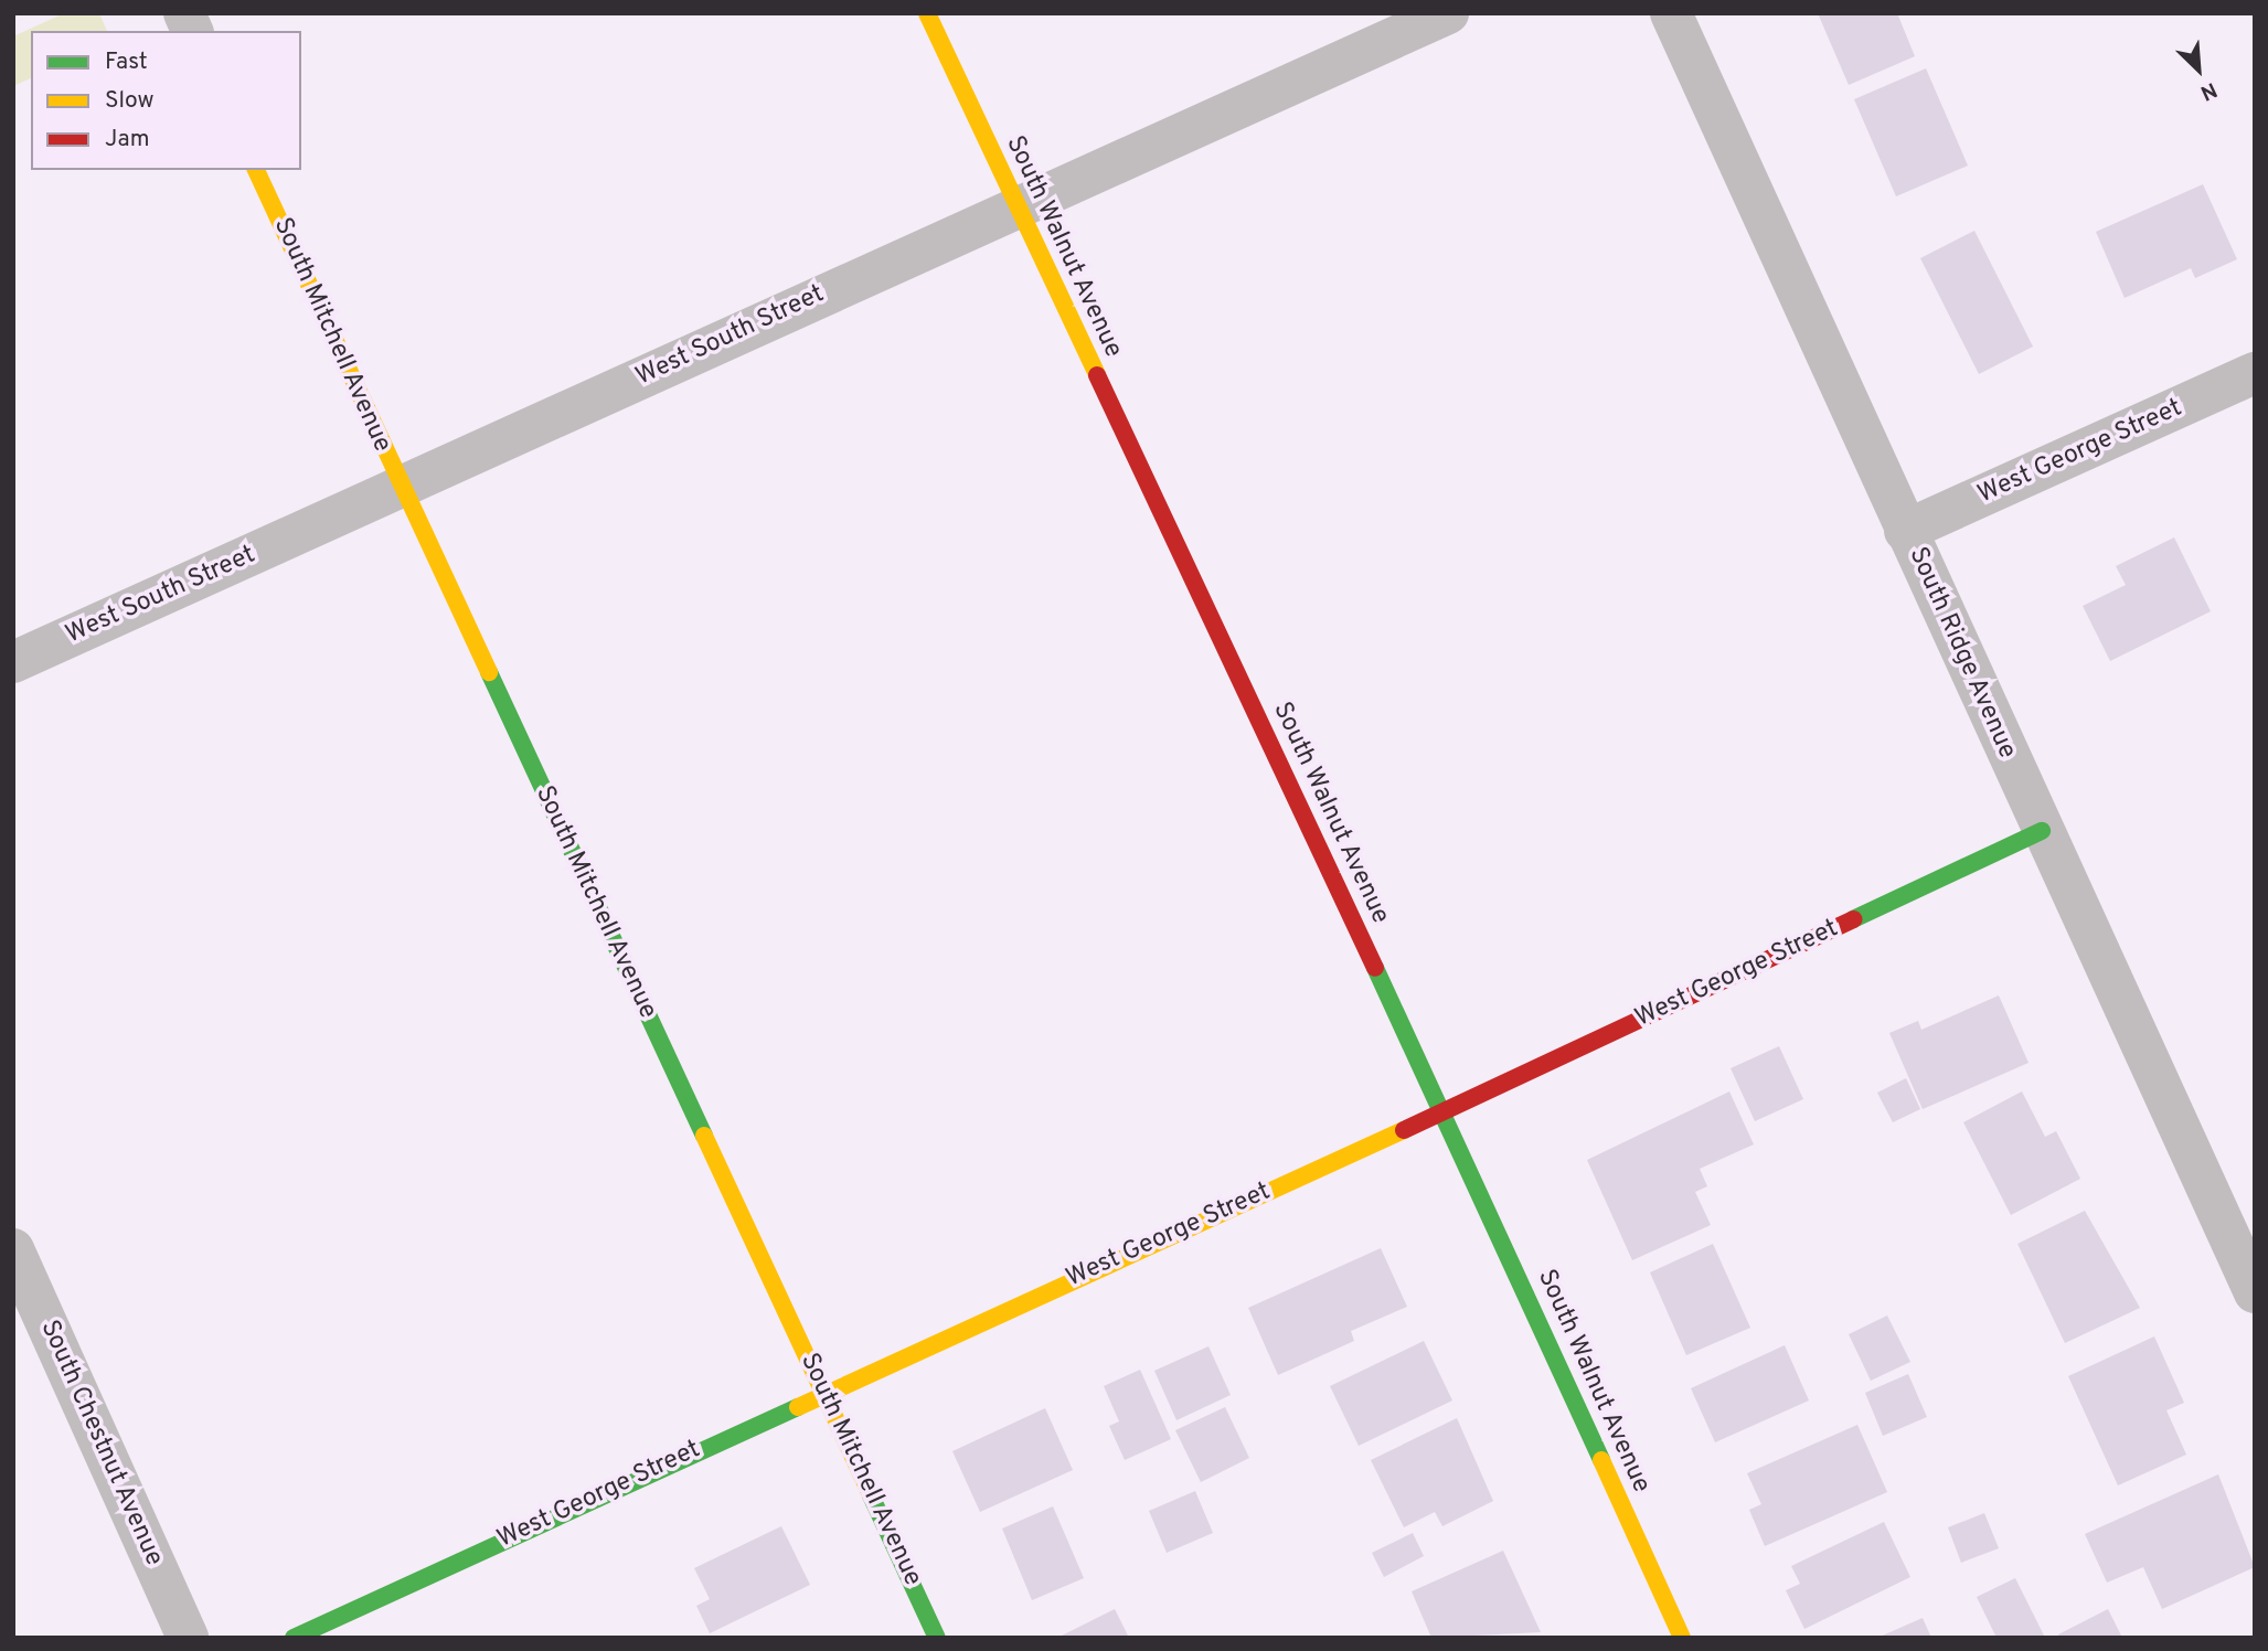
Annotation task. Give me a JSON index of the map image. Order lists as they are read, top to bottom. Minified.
{"streets":{"street":["South Walnut Avenue","South Mitchell Avenue","West South Street","West George Street","South Ridge Avenue","South Chestnut Avenue"]},"crossings":[["South Walnut Avenue","West South Street"],["South Walnut Avenue","West George Street"],["South Mitchell Avenue","West South Street"],["South Mitchell Avenue","West George Street"],["West George Street","South Ridge Avenue"]],"legend":["Fast","Slow","Jam"],"north":"bottom right"}
